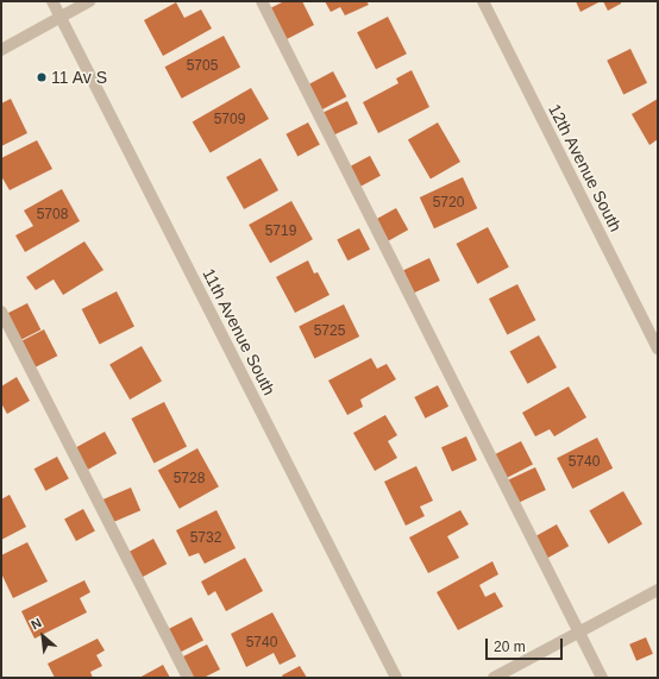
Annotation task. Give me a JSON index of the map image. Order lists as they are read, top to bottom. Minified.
{"streets":{"street":["12th Avenue South","11th Avenue South"]},"places":["11 Av S"],"house_numbers":["5705","5709","5720","5708","5719","5725","5740","5728","5732","5740"],"scale_bar":"20 m","north":"top left"}
